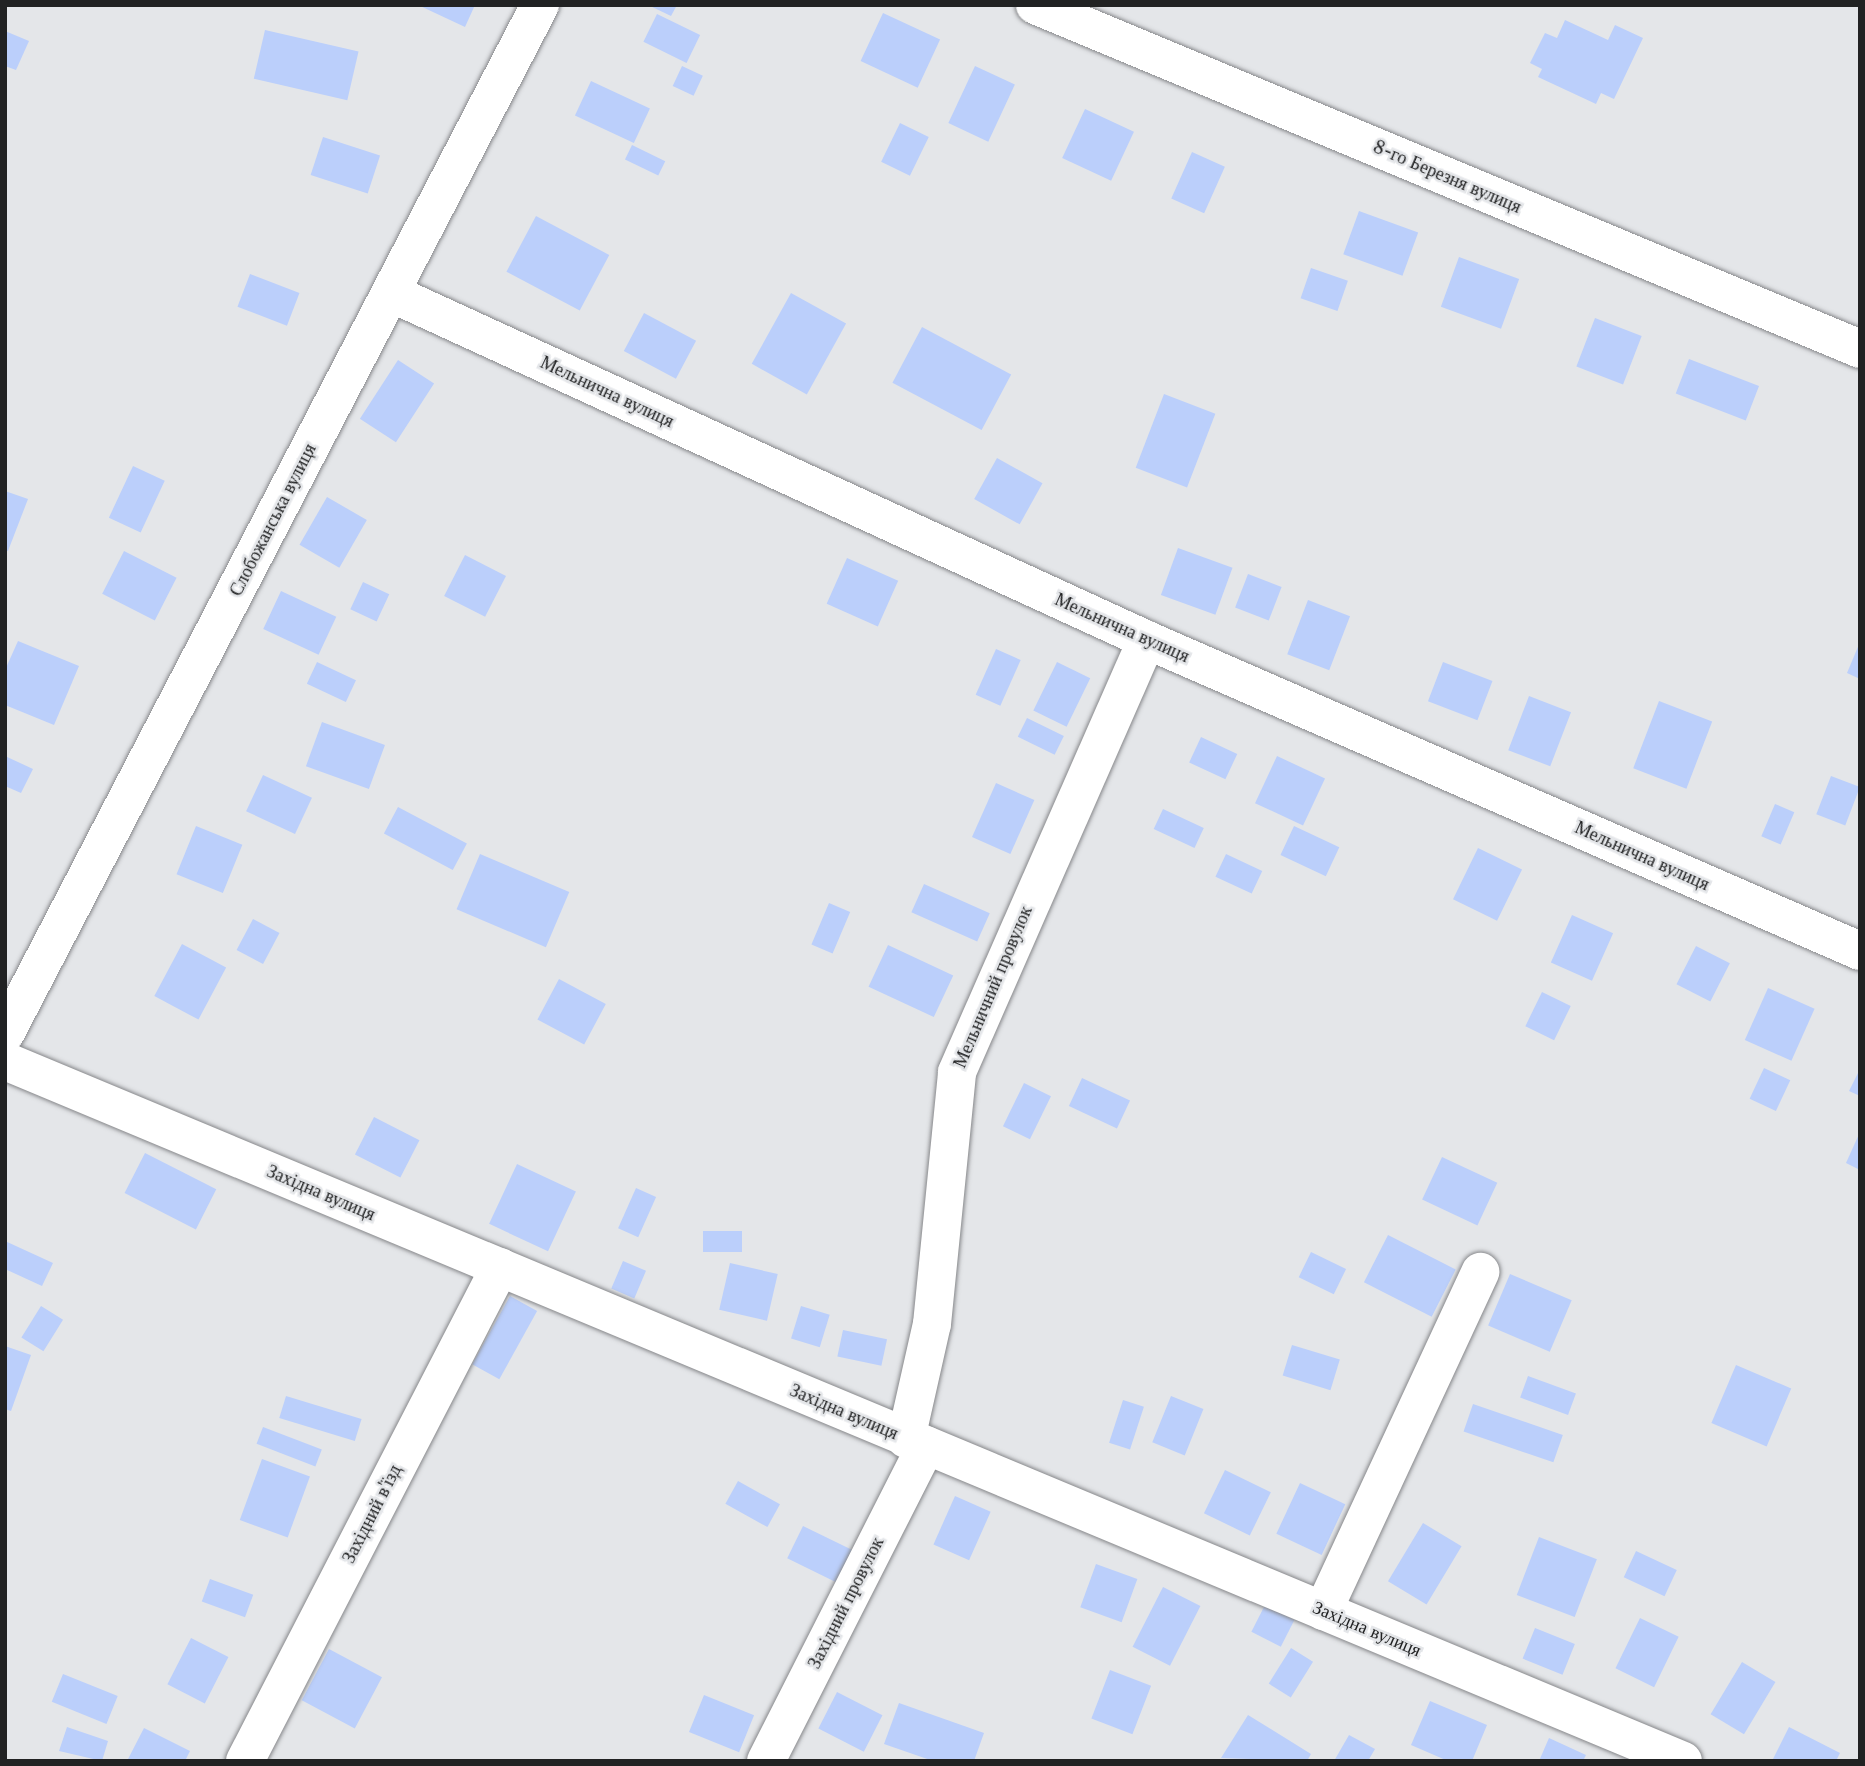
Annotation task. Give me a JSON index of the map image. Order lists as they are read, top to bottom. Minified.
{"streets":{"street":["8-го Березня вулиця","Мельнична вулиця","Слобожанська вулиця","Мельничний провулок","Західна вулиця","Західний в'їзд","Західний провулок"]},"crossings":[["Мельнична вулиця","Слобожанська вулиця"],["Мельнична вулиця","Мельничний провулок"],["Мельничний провулок","Західна вулиця"],["Мельничний провулок","Західний провулок"],["Західна вулиця","Західний в'їзд"],["Західна вулиця","Західний провулок"]]}
